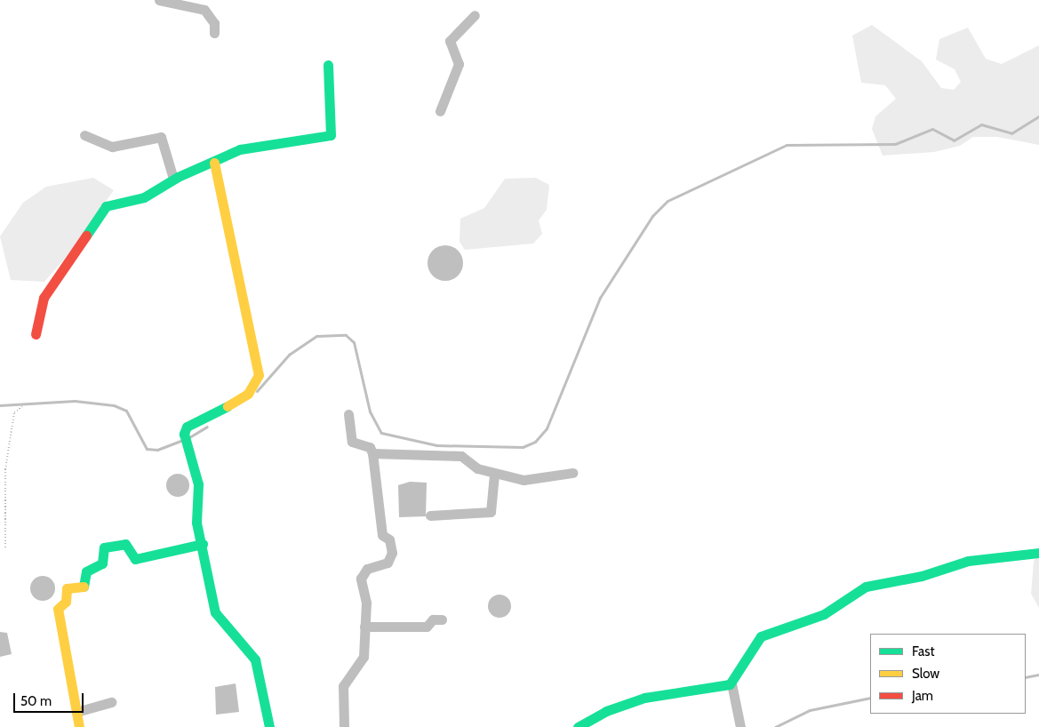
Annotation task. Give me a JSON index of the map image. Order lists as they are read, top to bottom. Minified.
{"legend":["Fast","Slow","Jam"],"scale_bar":"50 m"}
